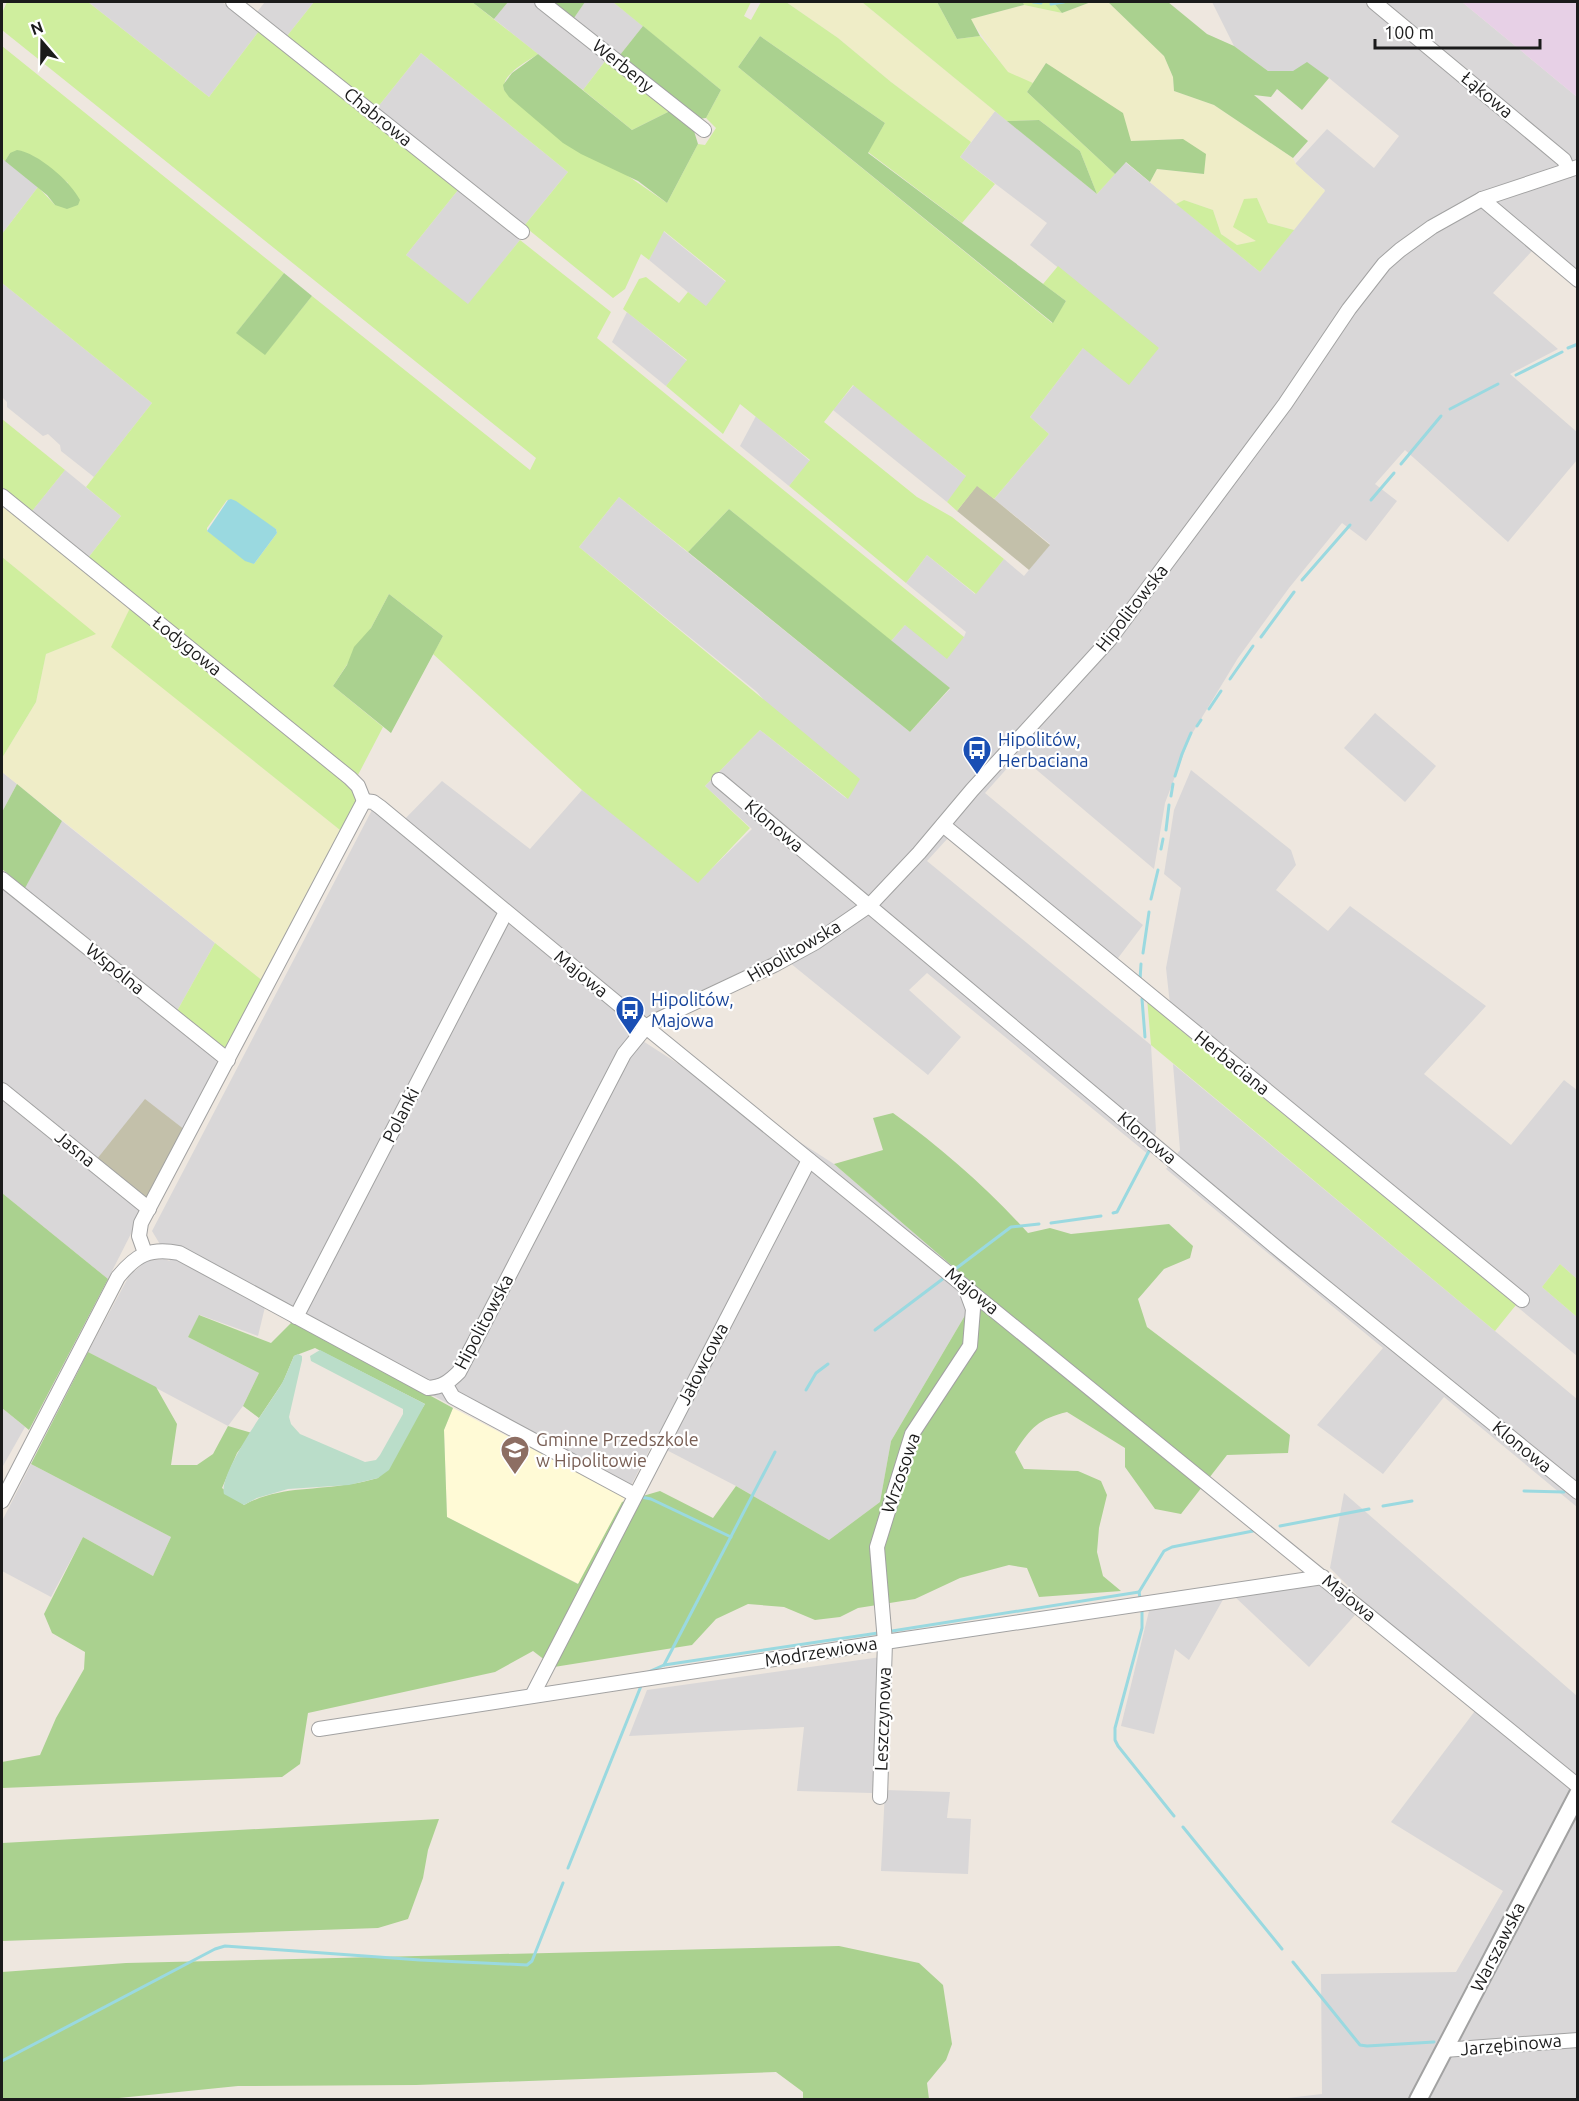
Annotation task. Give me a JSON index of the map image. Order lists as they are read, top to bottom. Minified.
{"streets":{"street":["Werbeny","Łąkowa","Chabrowa","Hipolitowska","Łodygowa","Klonowa","Wspólna","Majowa","Herbaciana","Polanki","Jasna","Jałowcowa","Wrzosowa","Modrzewiowa","Leszczynowa","Warszawska","Jarzębinowa"]},"crossings":[["Łąkowa","Hipolitowska"],["Hipolitowska","Klonowa"],["Hipolitowska","Majowa"],["Hipolitowska","Herbaciana"],["Hipolitowska","Polanki"],["Łodygowa","Majowa"],["Majowa","Polanki"],["Majowa","Jałowcowa"],["Majowa","Wrzosowa"],["Majowa","Modrzewiowa"],["Jałowcowa","Modrzewiowa"],["Wrzosowa","Modrzewiowa"],["Wrzosowa","Leszczynowa"],["Modrzewiowa","Leszczynowa"],["Warszawska","Jarzębinowa"]],"places":{"bus stop":["Hipolitów, Herbaciana","Hipolitów, Majowa"],"school or university":["Gminne Przedszkole w Hipolitowie"]},"scale_bar":"100 m","north":"top"}
